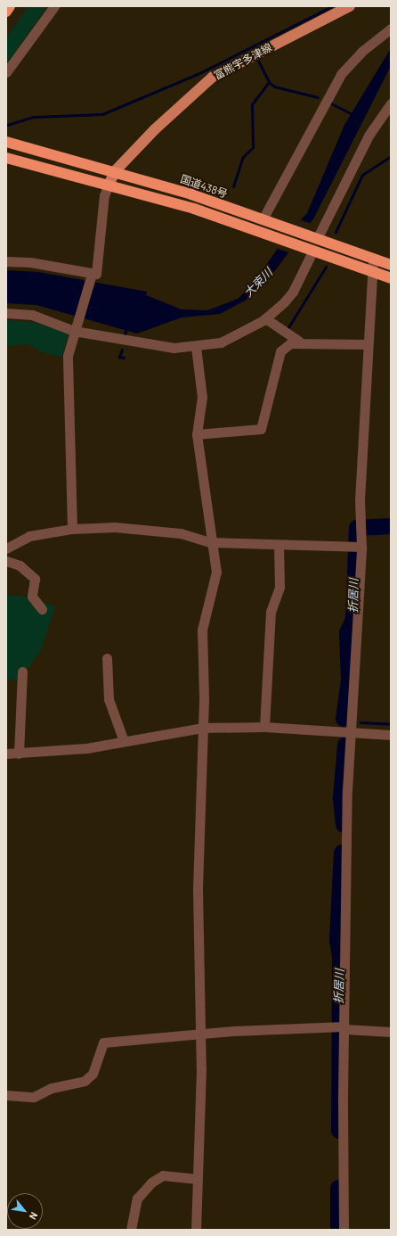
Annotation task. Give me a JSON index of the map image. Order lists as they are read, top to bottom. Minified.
{"streets":{"highway":["国道438号"],"main road":["富熊宇多津線"]},"crossings":[["富熊宇多津線","国道438号"]],"water":["大束川","折居川"],"north":"bottom right"}
